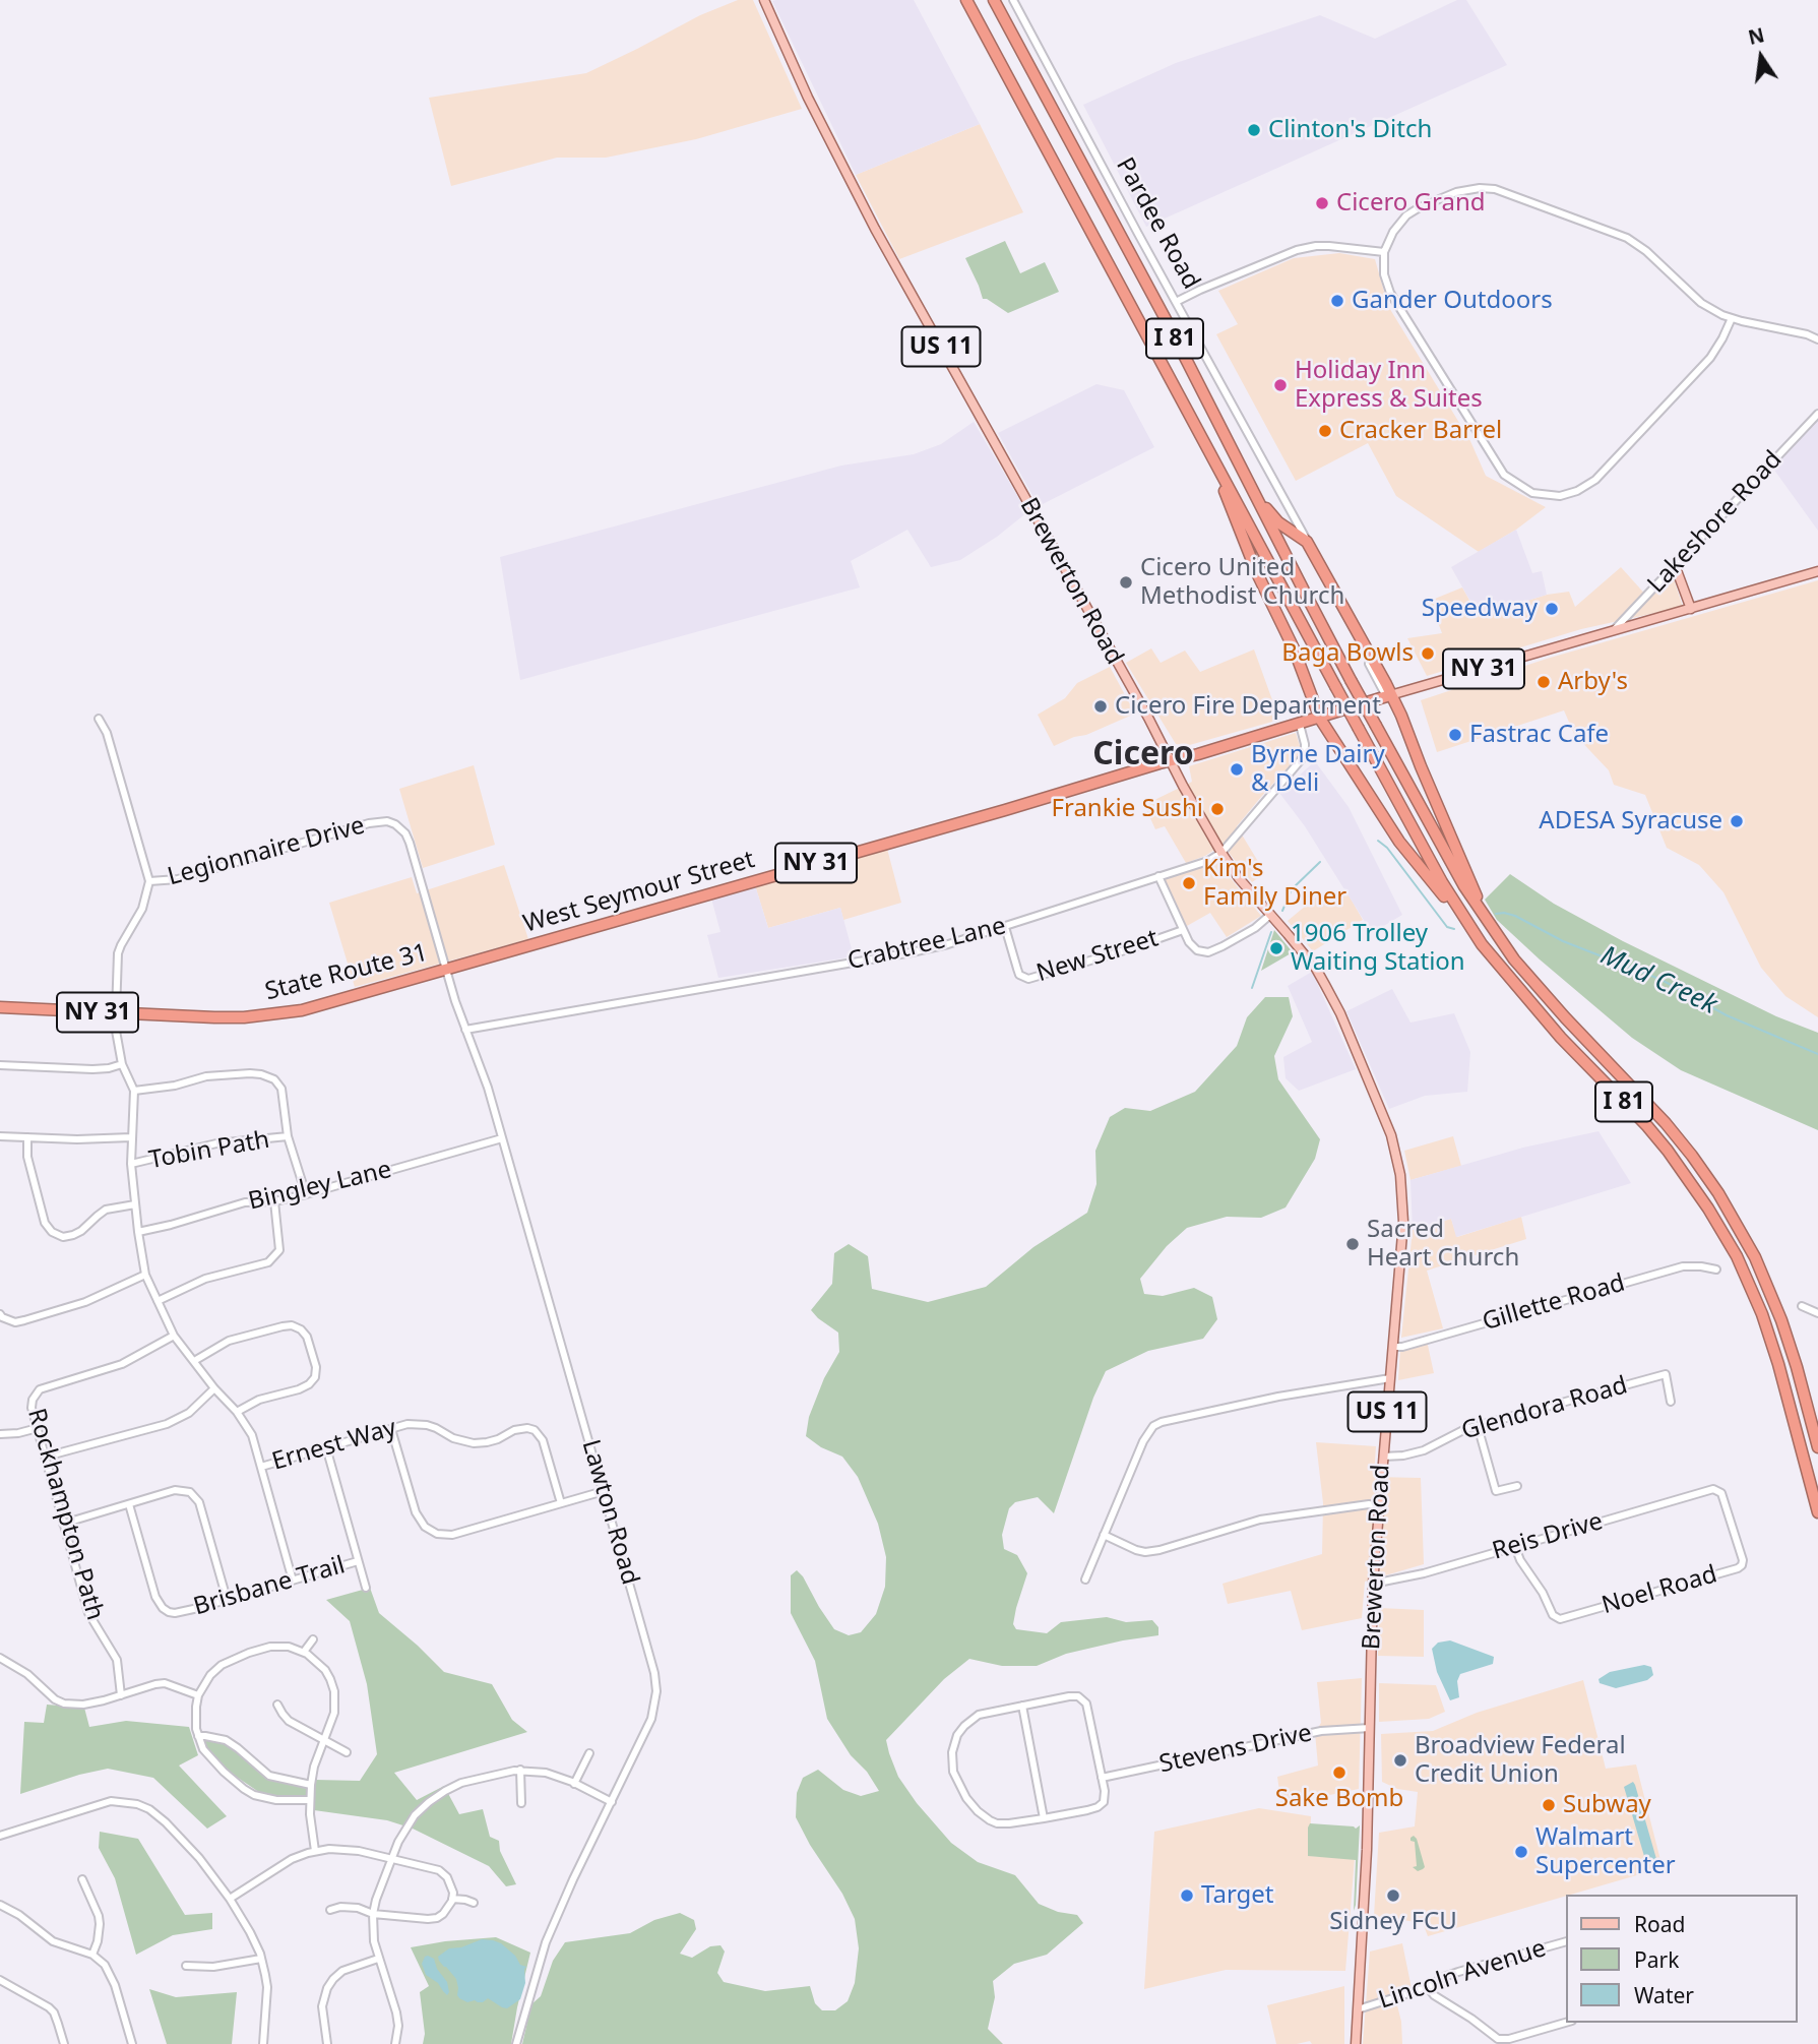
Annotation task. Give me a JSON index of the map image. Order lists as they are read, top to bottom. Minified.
{"streets":{"highway":["Pardee Road","I 81","NY 31","West Seymour Street","State Route 31"],"main road":["US 11","Brewerton Road"],"street":["Lakeshore Road","Legionnaire Drive","Crabtree Lane","New Street","Tobin Path","Bingley Lane","Gillette Road","Glendora Road","Ernest Way","Lawton Road","Rockhampton Path","Reis Drive","Brisbane Trail","Noel Road","Stevens Drive","Lincoln Avenue"]},"crossings":[["Pardee Road","I 81"],["Pardee Road","NY 31"],["Lakeshore Road","NY 31"],["Brewerton Road","NY 31"],["Brewerton Road","West Seymour Street"],["Brewerton Road","Crabtree Lane"],["Brewerton Road","Gillette Road"],["Brewerton Road","Glendora Road"],["Brewerton Road","Reis Drive"],["Brewerton Road","Stevens Drive"],["Brewerton Road","Lincoln Avenue"],["NY 31","West Seymour Street"],["NY 31","Crabtree Lane"],["Legionnaire Drive","West Seymour Street"],["Legionnaire Drive","State Route 31"],["Legionnaire Drive","Lawton Road"],["West Seymour Street","State Route 31"],["West Seymour Street","Lawton Road"],["Crabtree Lane","New Street"],["Crabtree Lane","Lawton Road"],["State Route 31","Lawton Road"],["Bingley Lane","Lawton Road"],["Reis Drive","Noel Road"]],"districts":["Cicero"],"water":["Mud Creek"],"places":["Clinton's Ditch","Cicero Grand","Gander Outdoors","Holiday Inn Express & Suites","Cracker Barrel","Cicero United Methodist Church","Speedway","Baga Bowls","Arby's","Cicero Fire Department","Fastrac Cafe","Byrne Dairy & Deli","Frankie Sushi","ADESA Syracuse","Kim's Family Diner","1906 Trolley Waiting Station","Sacred Heart Church","Broadview Federal Credit Union","Sake Bomb","Subway","Walmart Supercenter","Target","Sidney FCU"],"legend":["Road","Park","Water"],"north":"top"}
